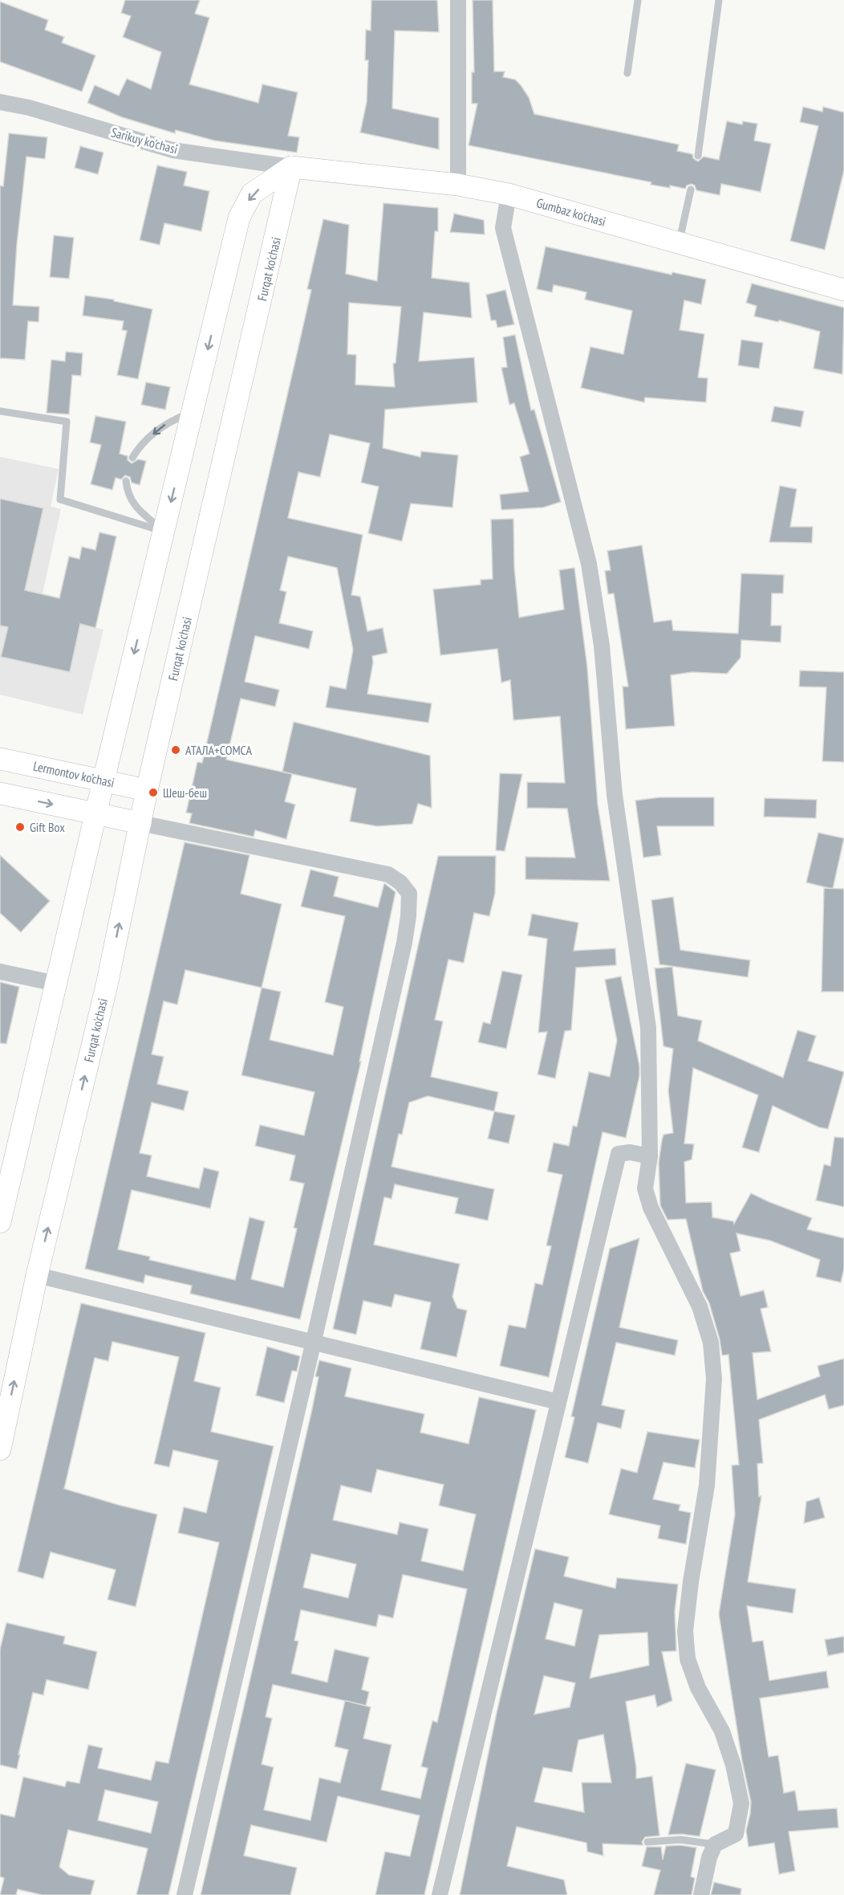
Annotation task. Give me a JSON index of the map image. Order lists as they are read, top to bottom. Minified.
{"streets":{"main road":["Gumbaz ko'chasi","Furqat ko'chasi","Lermontov ko’chasi"],"street":["Sarikuy ko'chasi"]},"crossings":[["Sarikuy ko'chasi","Gumbaz ko'chasi"],["Sarikuy ko'chasi","Furqat ko'chasi"],["Gumbaz ko'chasi","Furqat ko'chasi"],["Furqat ko'chasi","Lermontov ko’chasi"]],"places":["АТАЛА+СОМСА","Шеш-беш","Gift Box"]}
